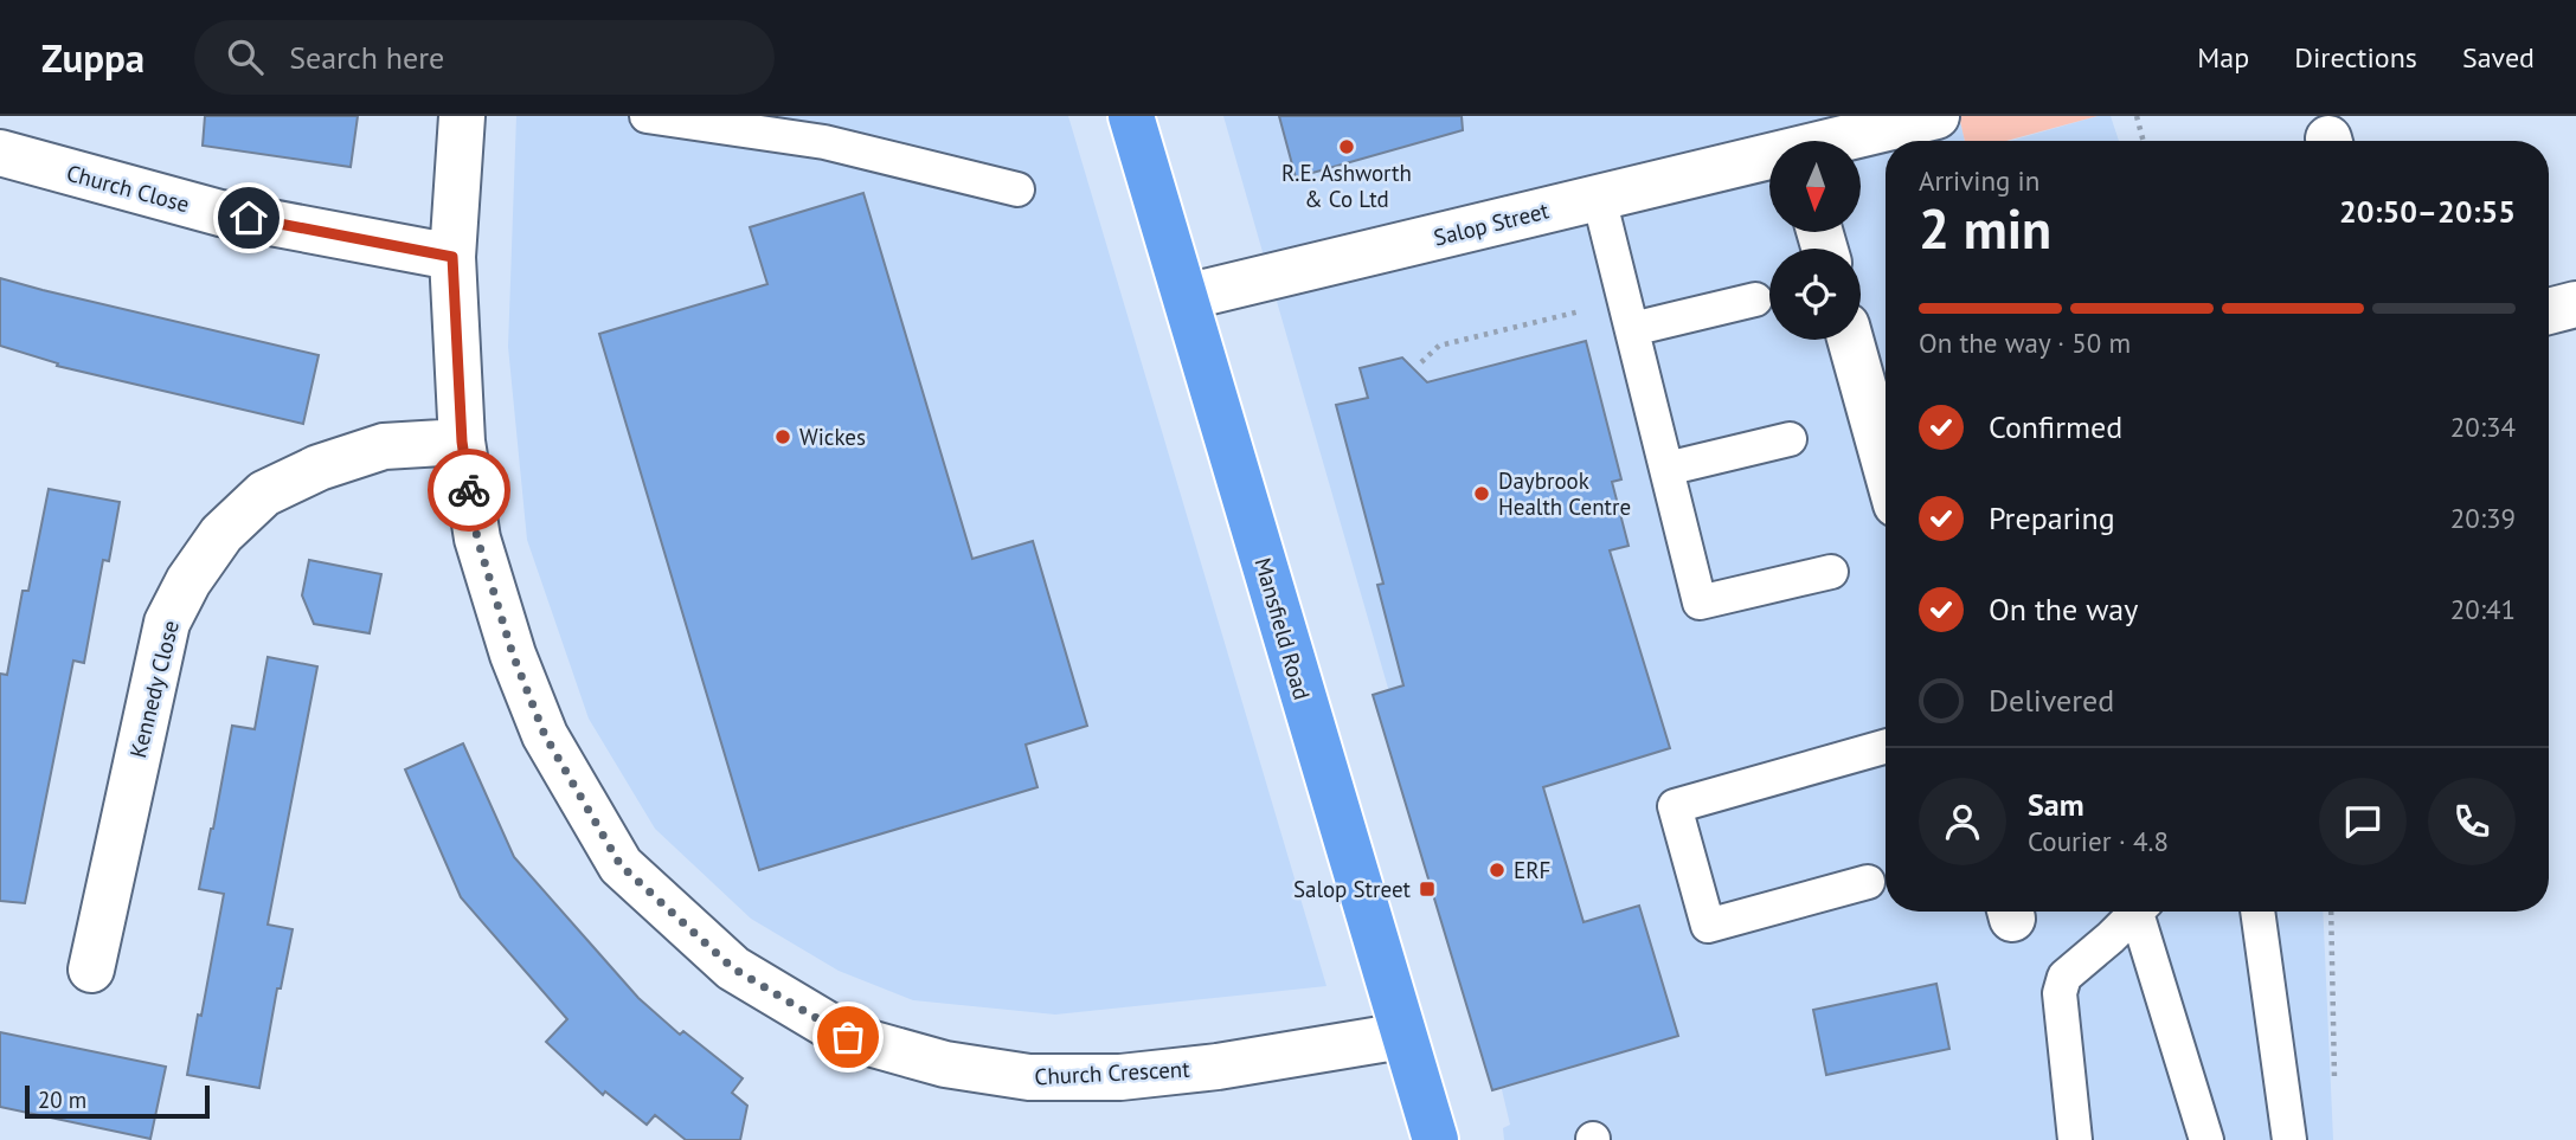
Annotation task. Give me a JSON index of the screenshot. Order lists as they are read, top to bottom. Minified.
{"streets":{"highway":["Mansfield Road"],"street":["Church Close","Salop Street","Kennedy Close","Church Crescent"]},"crossings":[["Church Close","Church Crescent"],["Salop Street","Mansfield Road"],["Mansfield Road","Church Crescent"],["Kennedy Close","Church Crescent"]],"places":{"other":["R.E. Ashworth & Co Ltd","Wickes","Daybrook Health Centre","ERF"],"transit":["Salop Street"]},"scale_bar":"20 m","north":"bottom","page":{"header":"Zuppa","search":"Search here","nav":["Map","Directions","Saved"],"heading":["2 min","Arriving in","20:50–20:55"],"panel":["Sam","Courier · 4.8"],"bar":"On the way · 50 m","list":[["Confirmed","20:34"],["Preparing","20:39"],["On the way","20:41"],"Delivered"],"scale":"20 m"}}
